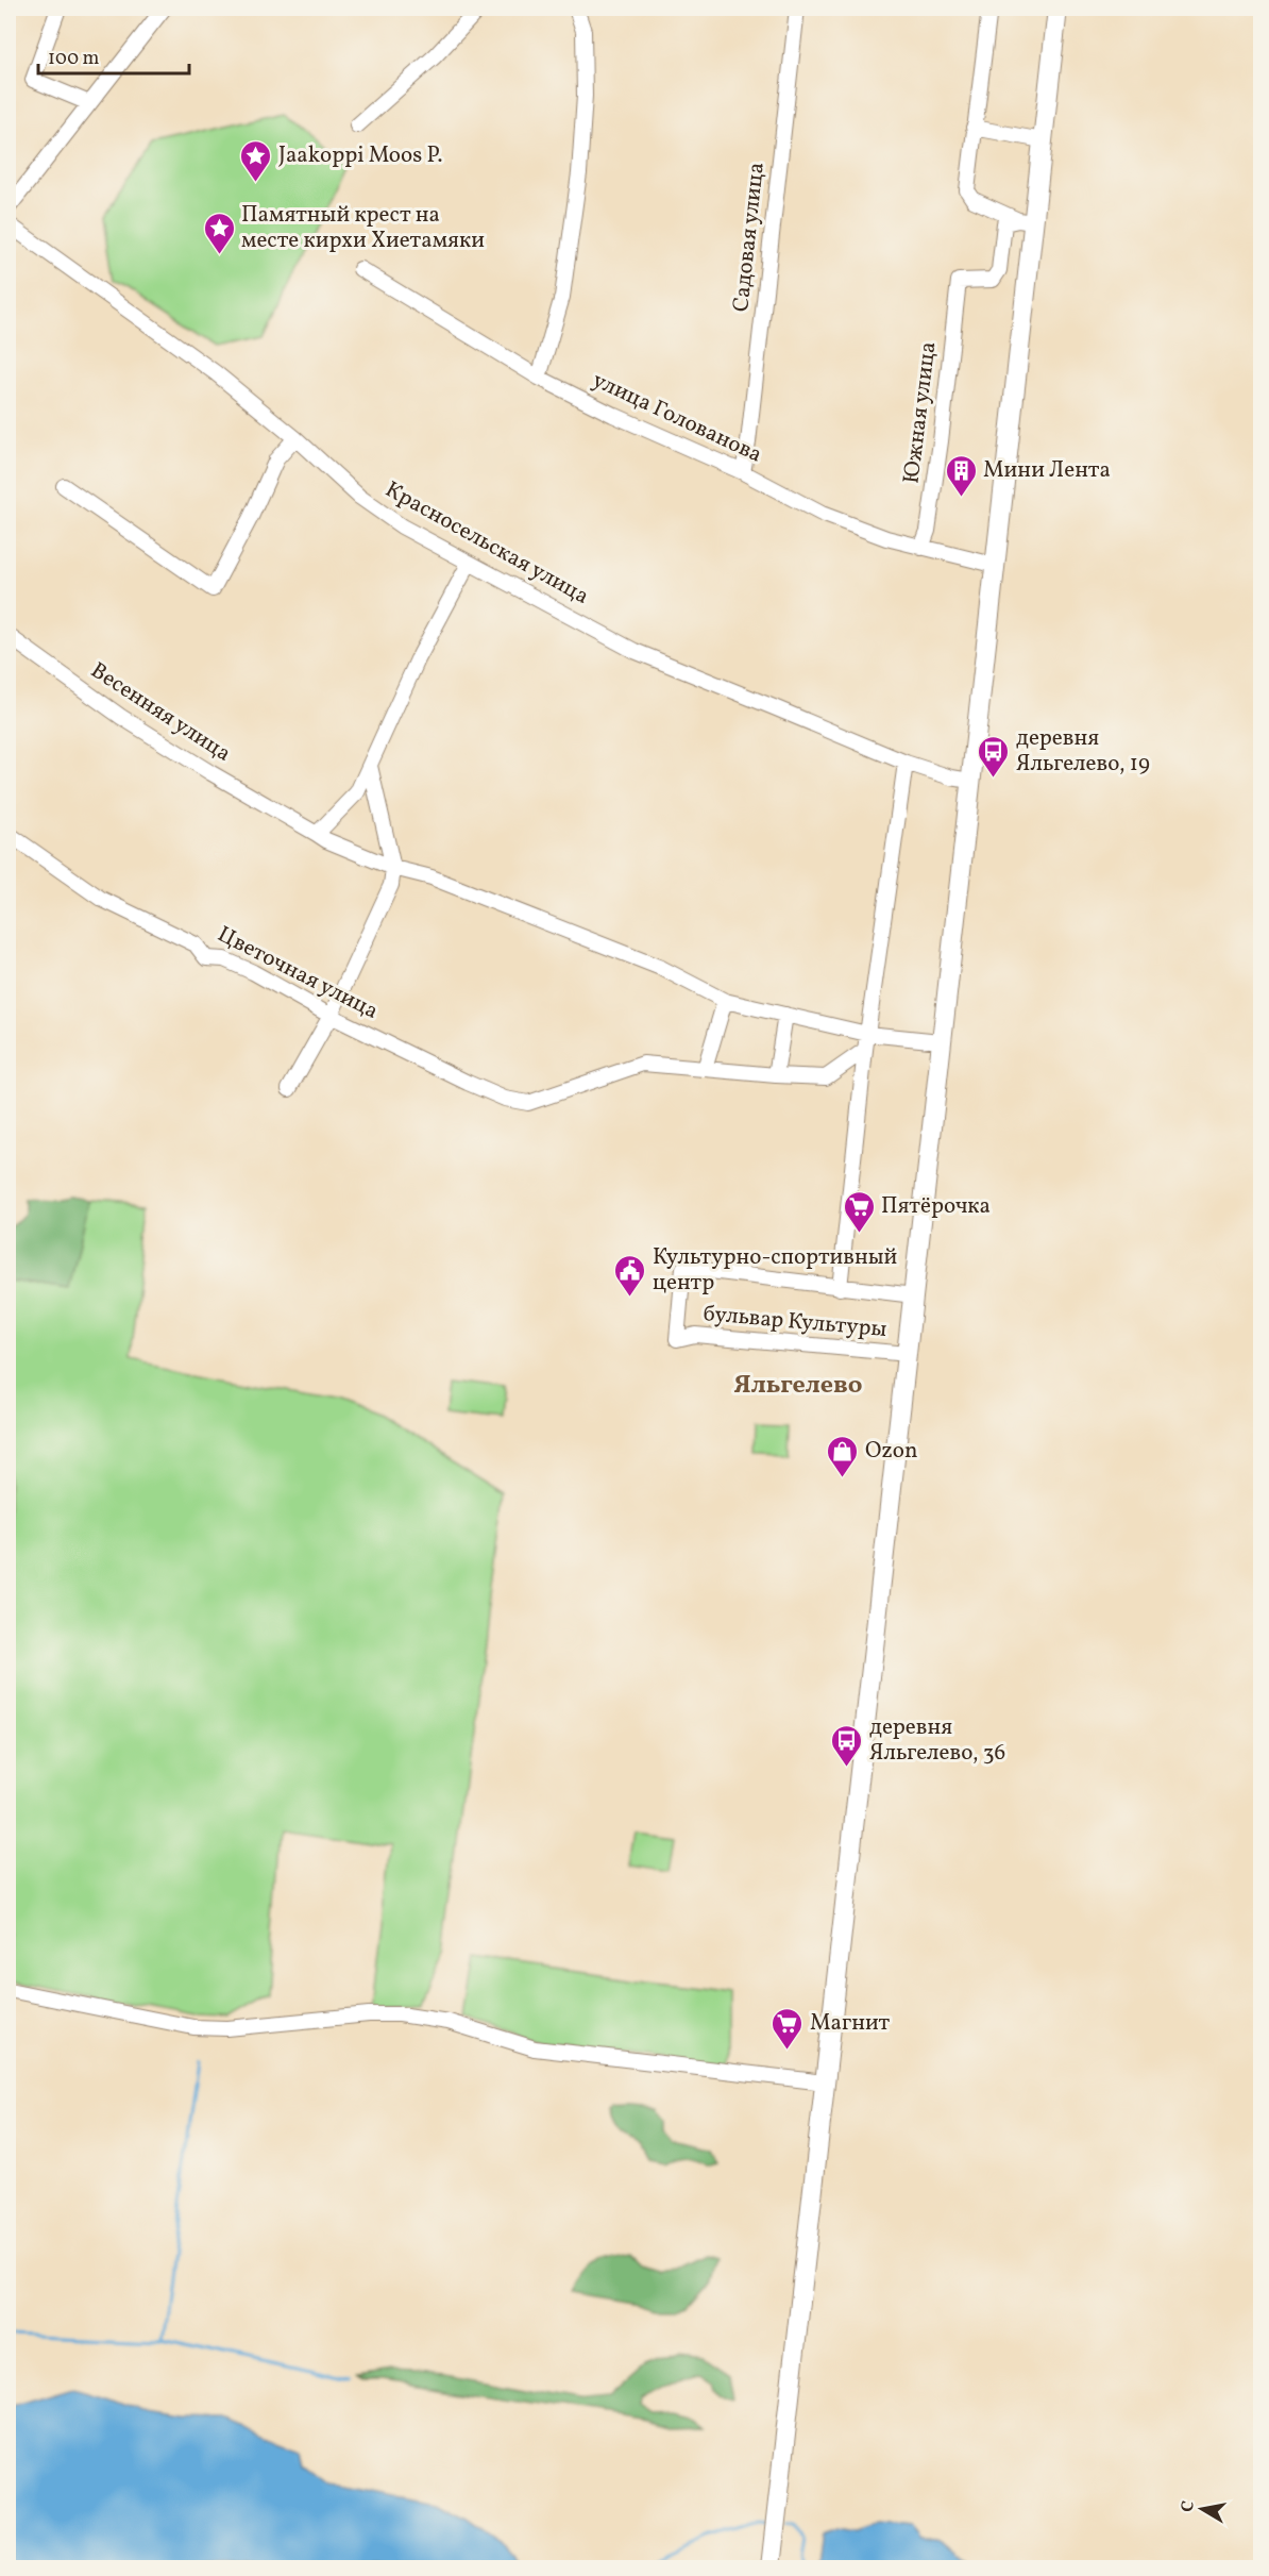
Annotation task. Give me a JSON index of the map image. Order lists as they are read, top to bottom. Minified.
{"streets":{"street":["Садовая улица","Южная улица","улица Голованова","Красносельская улица","Весенняя улица","Цветочная улица","бульвар Культуры"]},"crossings":[["Садовая улица","улица Голованова"],["Южная улица","улица Голованова"]],"districts":["Яльгелево"],"places":{"place":["Jaakoppi Moos P.","Памятный крест на месте кирхи Хиетамяки"],"building":["Мини Лента"],"bus stop":["деревня Яльгелево, 19","деревня Яльгелево, 36"],"supermarket":["Пятёрочка","Магнит"],"public building":["Культурно-спортивный центр"],"shop":["Ozon"]},"scale_bar":"100 m","north":"left"}
